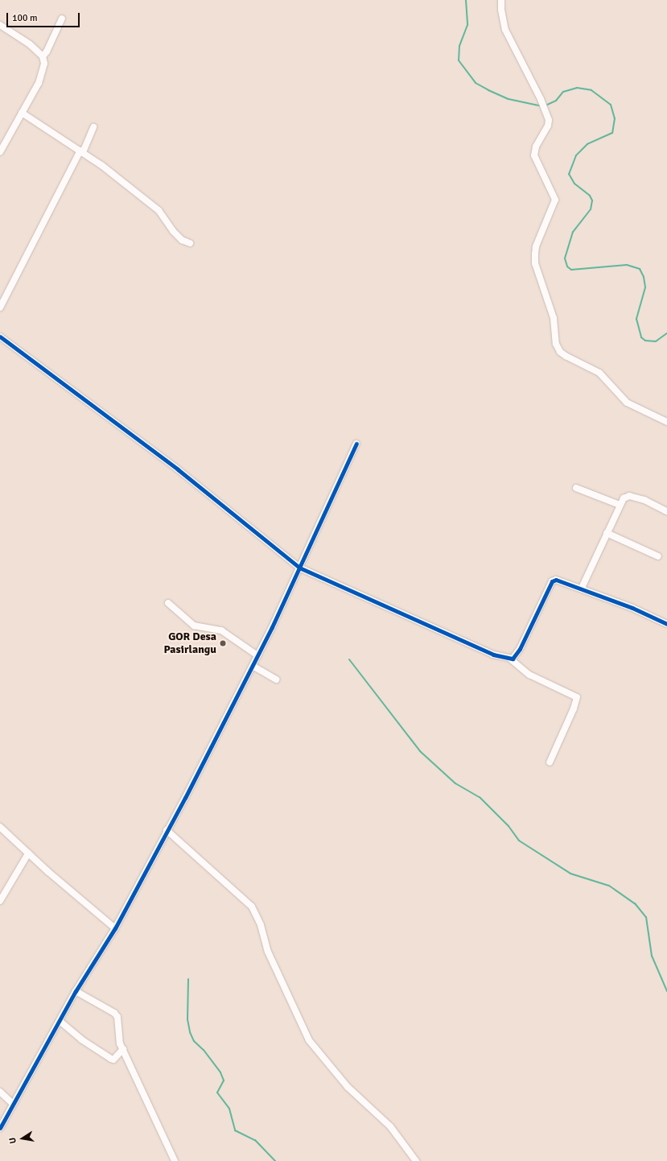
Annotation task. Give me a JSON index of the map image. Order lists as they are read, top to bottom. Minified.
{"places":["GOR Desa Pasirlangu"],"scale_bar":"100 m","north":"left"}
